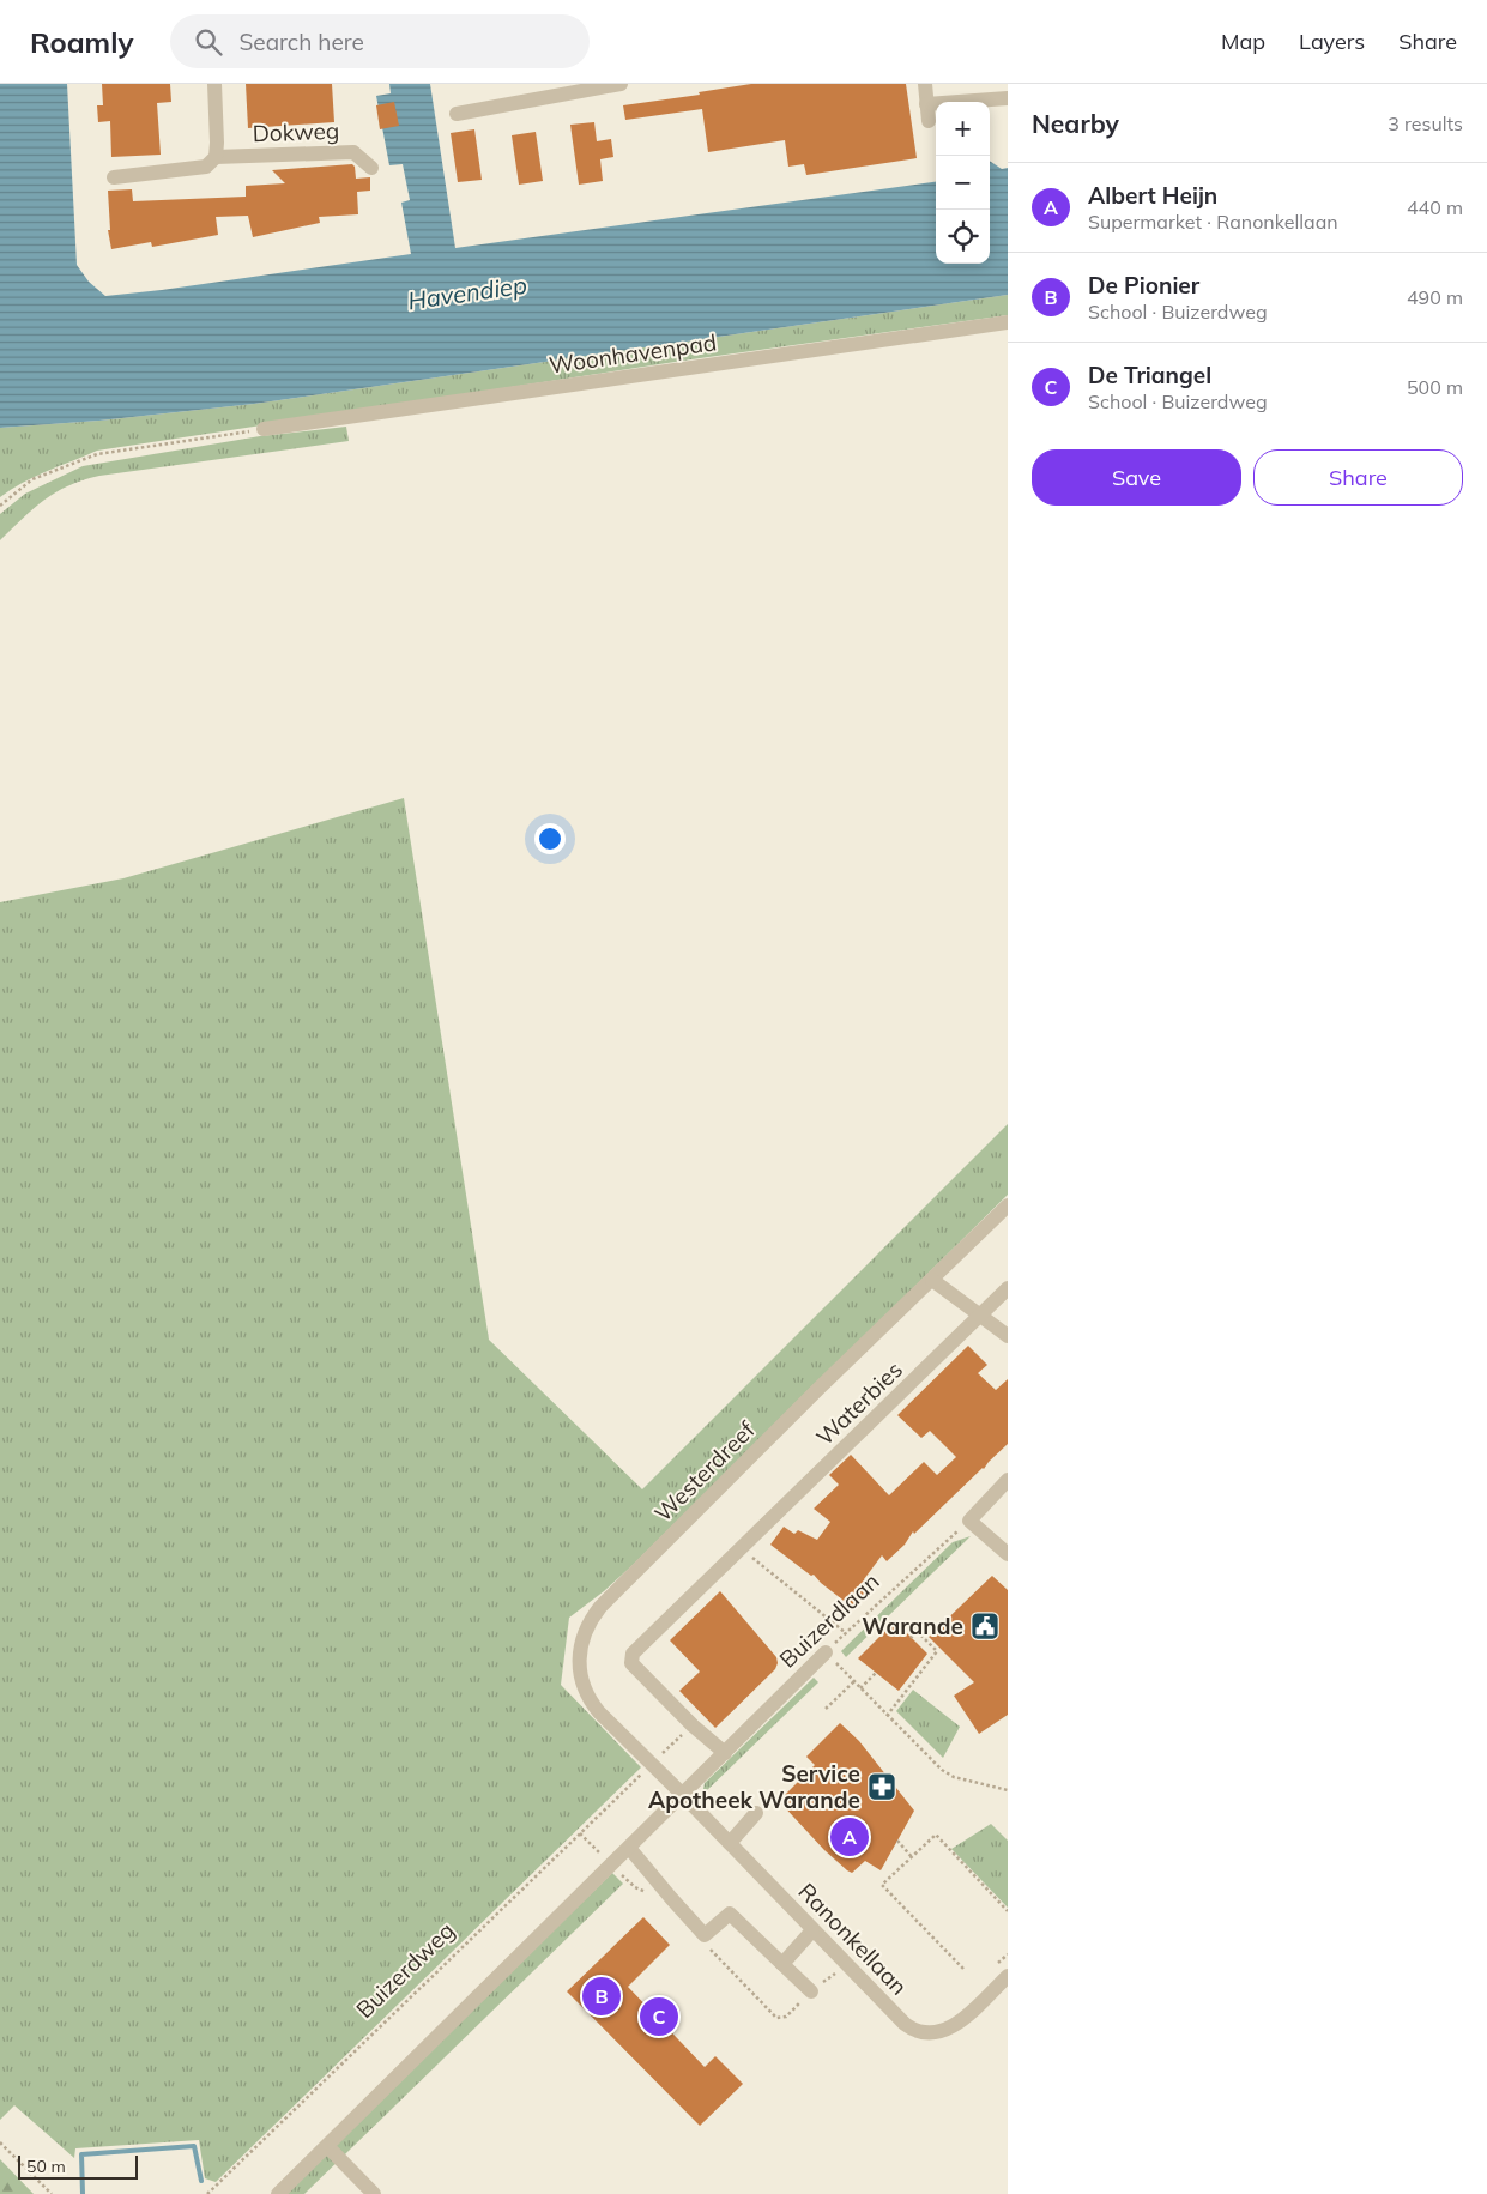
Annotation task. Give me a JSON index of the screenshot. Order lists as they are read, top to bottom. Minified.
{"streets":{"street":["Dokweg","Woonhavenpad","Waterbies","Westerdreef","Buizerdlaan","Ranonkellaan"],"path":["Buizerdweg"]},"crossings":[["Waterbies","Buizerdlaan"],["Westerdreef","Buizerdlaan"],["Westerdreef","Ranonkellaan"],["Buizerdlaan","Ranonkellaan"]],"water":["Havendiep"],"places":{"public building":["Warande"],"pharmacy":["Service Apotheek Warande"]},"scale_bar":"50 m","page":{"header":"Roamly","search":"Search here","nav":["Map","Layers","Share"],"heading":["Nearby","3 results"],"map_buttons":["+","−"],"list":[{"mark":"A","name":"Albert Heijn","note":"Supermarket · Ranonkellaan","value":"440 m"},{"mark":"B","name":"De Pionier","note":"School · Buizerdweg","value":"490 m"},{"mark":"C","name":"De Triangel","note":"School · Buizerdweg","value":"500 m"}],"buttons":["Save","Share"],"pins":["A","B","C"],"scale":"50 m"}}
